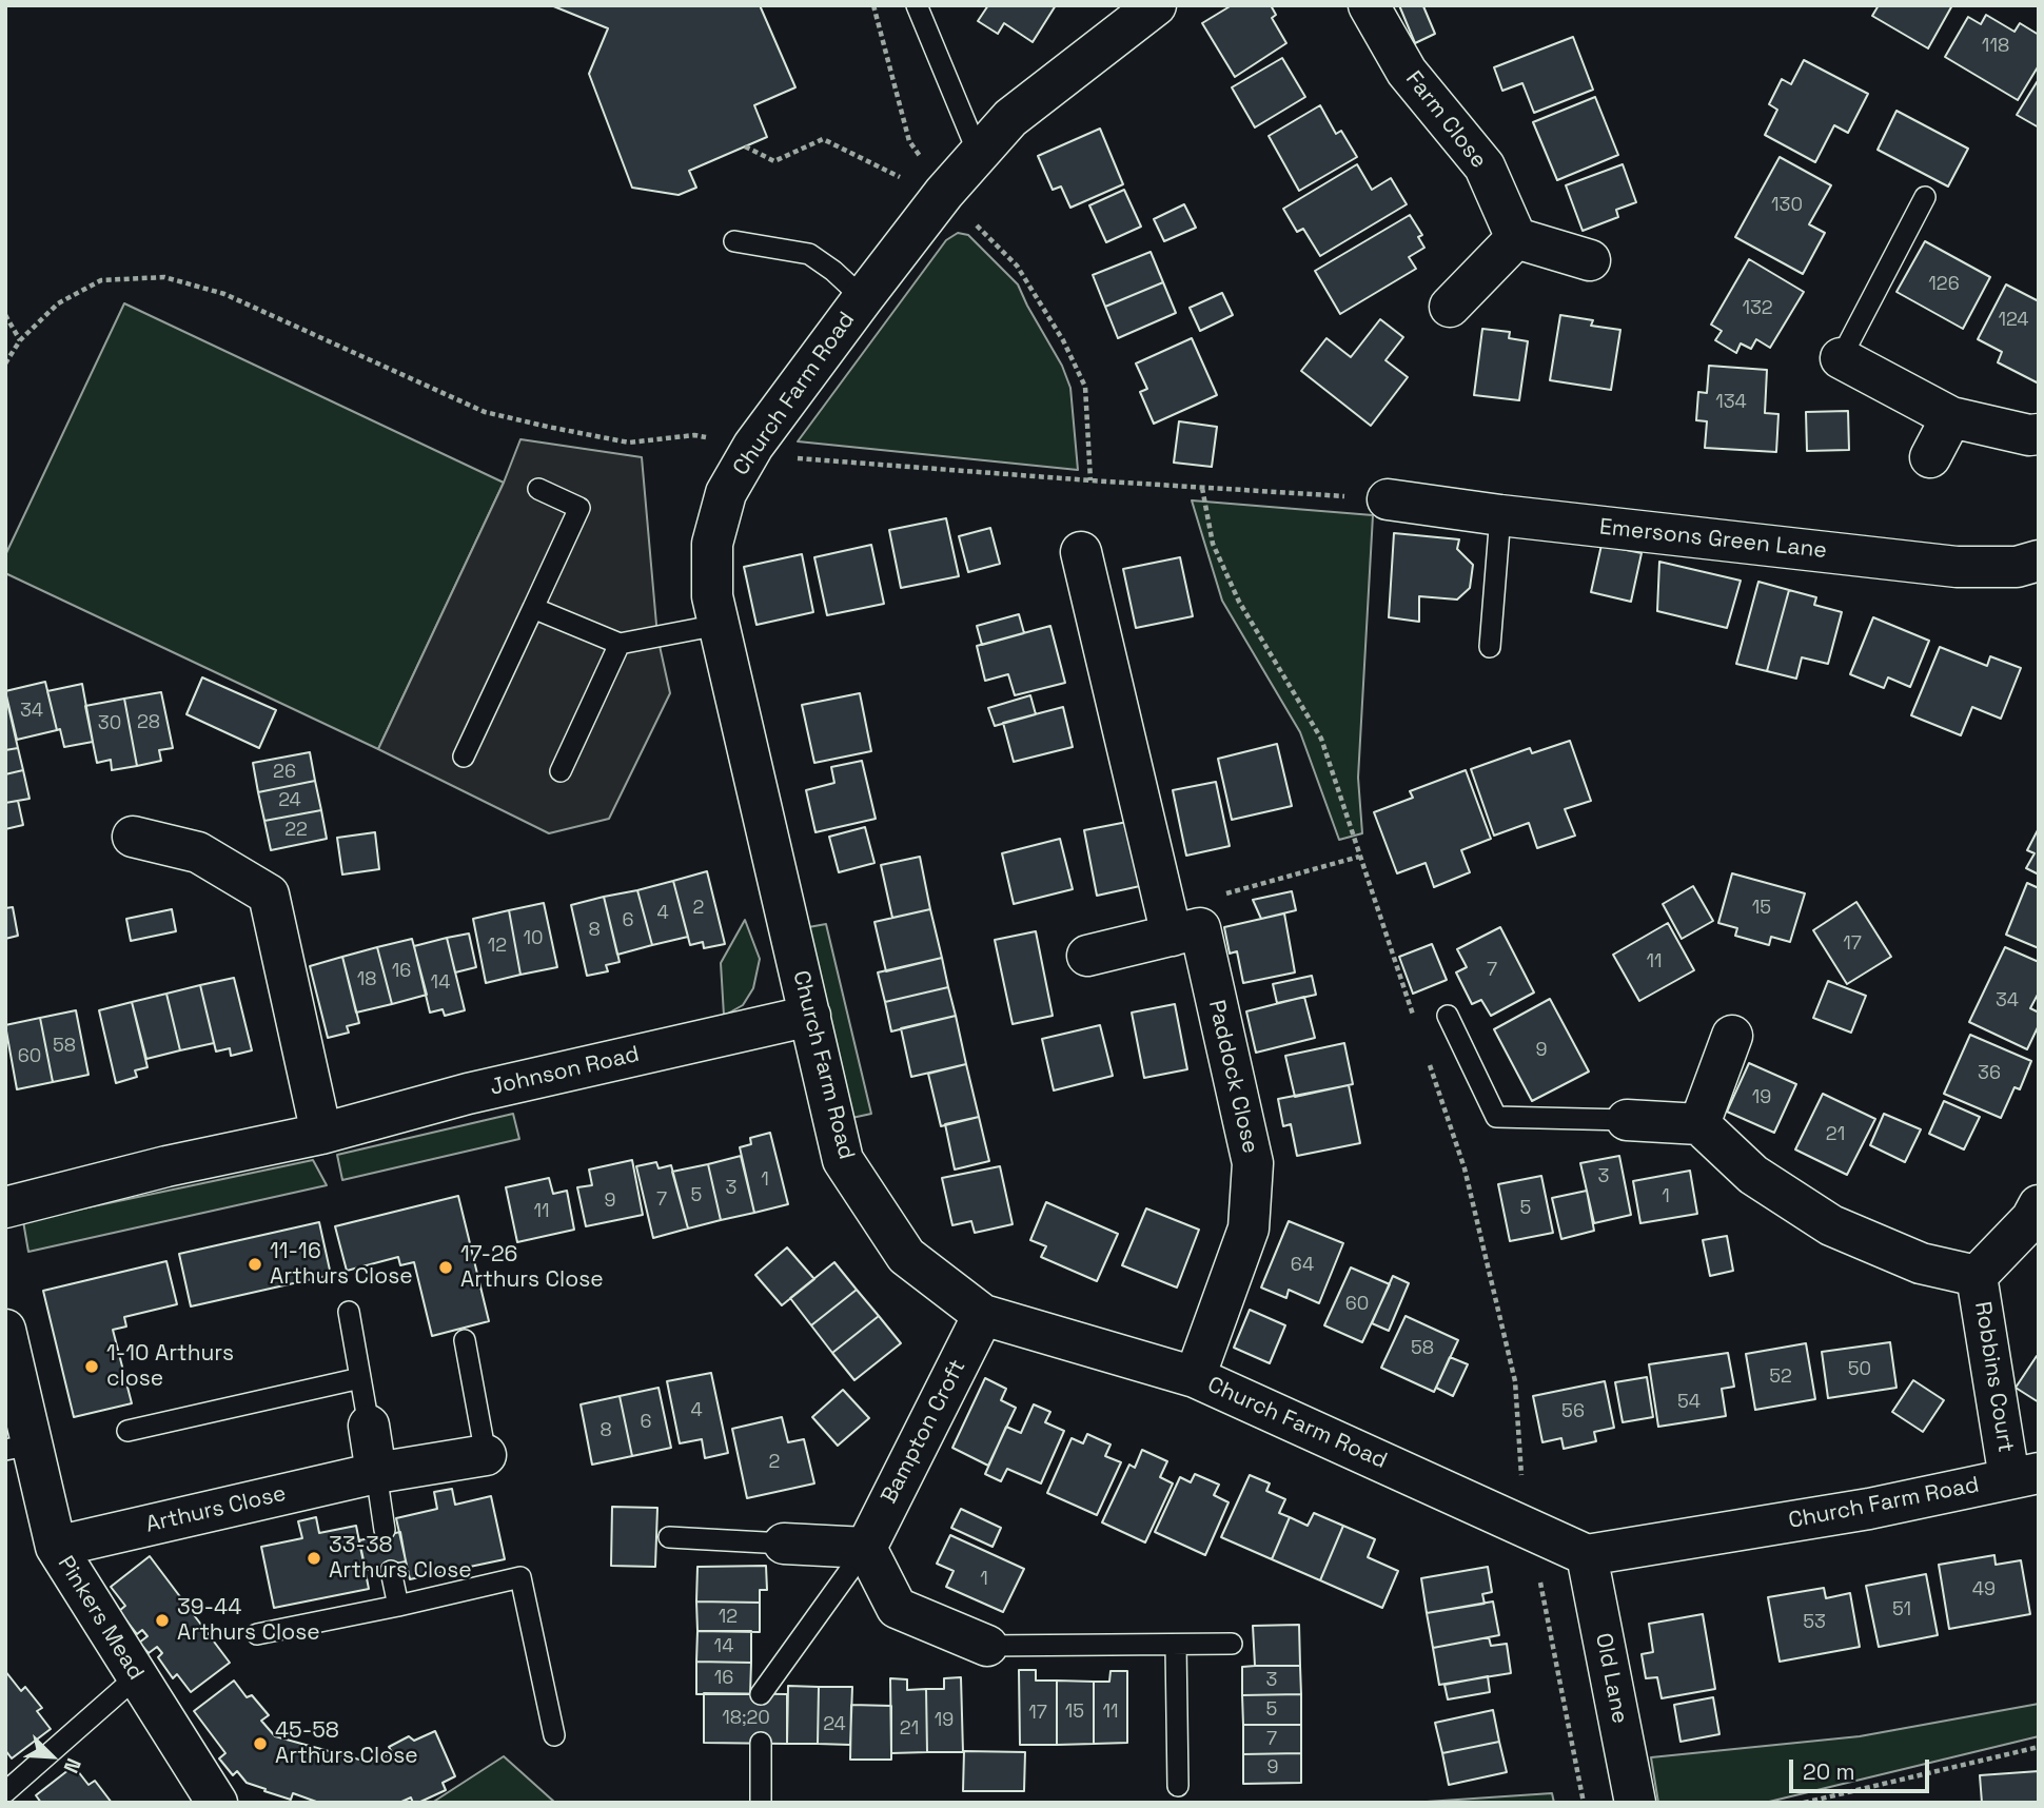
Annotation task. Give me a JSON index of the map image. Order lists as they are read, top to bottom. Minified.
{"streets":{"street":["Farm Close","Church Farm Road","Emersons Green Lane","Johnson Road","Paddock Close","Robbins Court","Bampton Croft","Arthurs Close","Pinkers Mead","Old Lane"]},"crossings":[["Church Farm Road","Johnson Road"],["Church Farm Road","Paddock Close"],["Church Farm Road","Robbins Court"],["Church Farm Road","Bampton Croft"],["Church Farm Road","Old Lane"],["Arthurs Close","Pinkers Mead"]],"places":["11-16 Arthurs Close","17-26 Arthurs Close","1-10 Arthurs close","33-38 Arthurs Close","39-44 Arthurs Close","45-58 Arthurs Close"],"house_numbers":["118","130","126","132","124","134","34","28","30","26","24","22","2","15","4","6","8","10","17","12","11","7","16","18","14","34","58","9","60","36","19","21","3","1","3","5","1","7","9","5","11","64","60","58","50","52","54","4","56","6","8","2","1","49","51","12","53","14","16","3","5","15","11","17","18;20","19","24","21","7","9"],"scale_bar":"20 m","north":"bottom right"}
